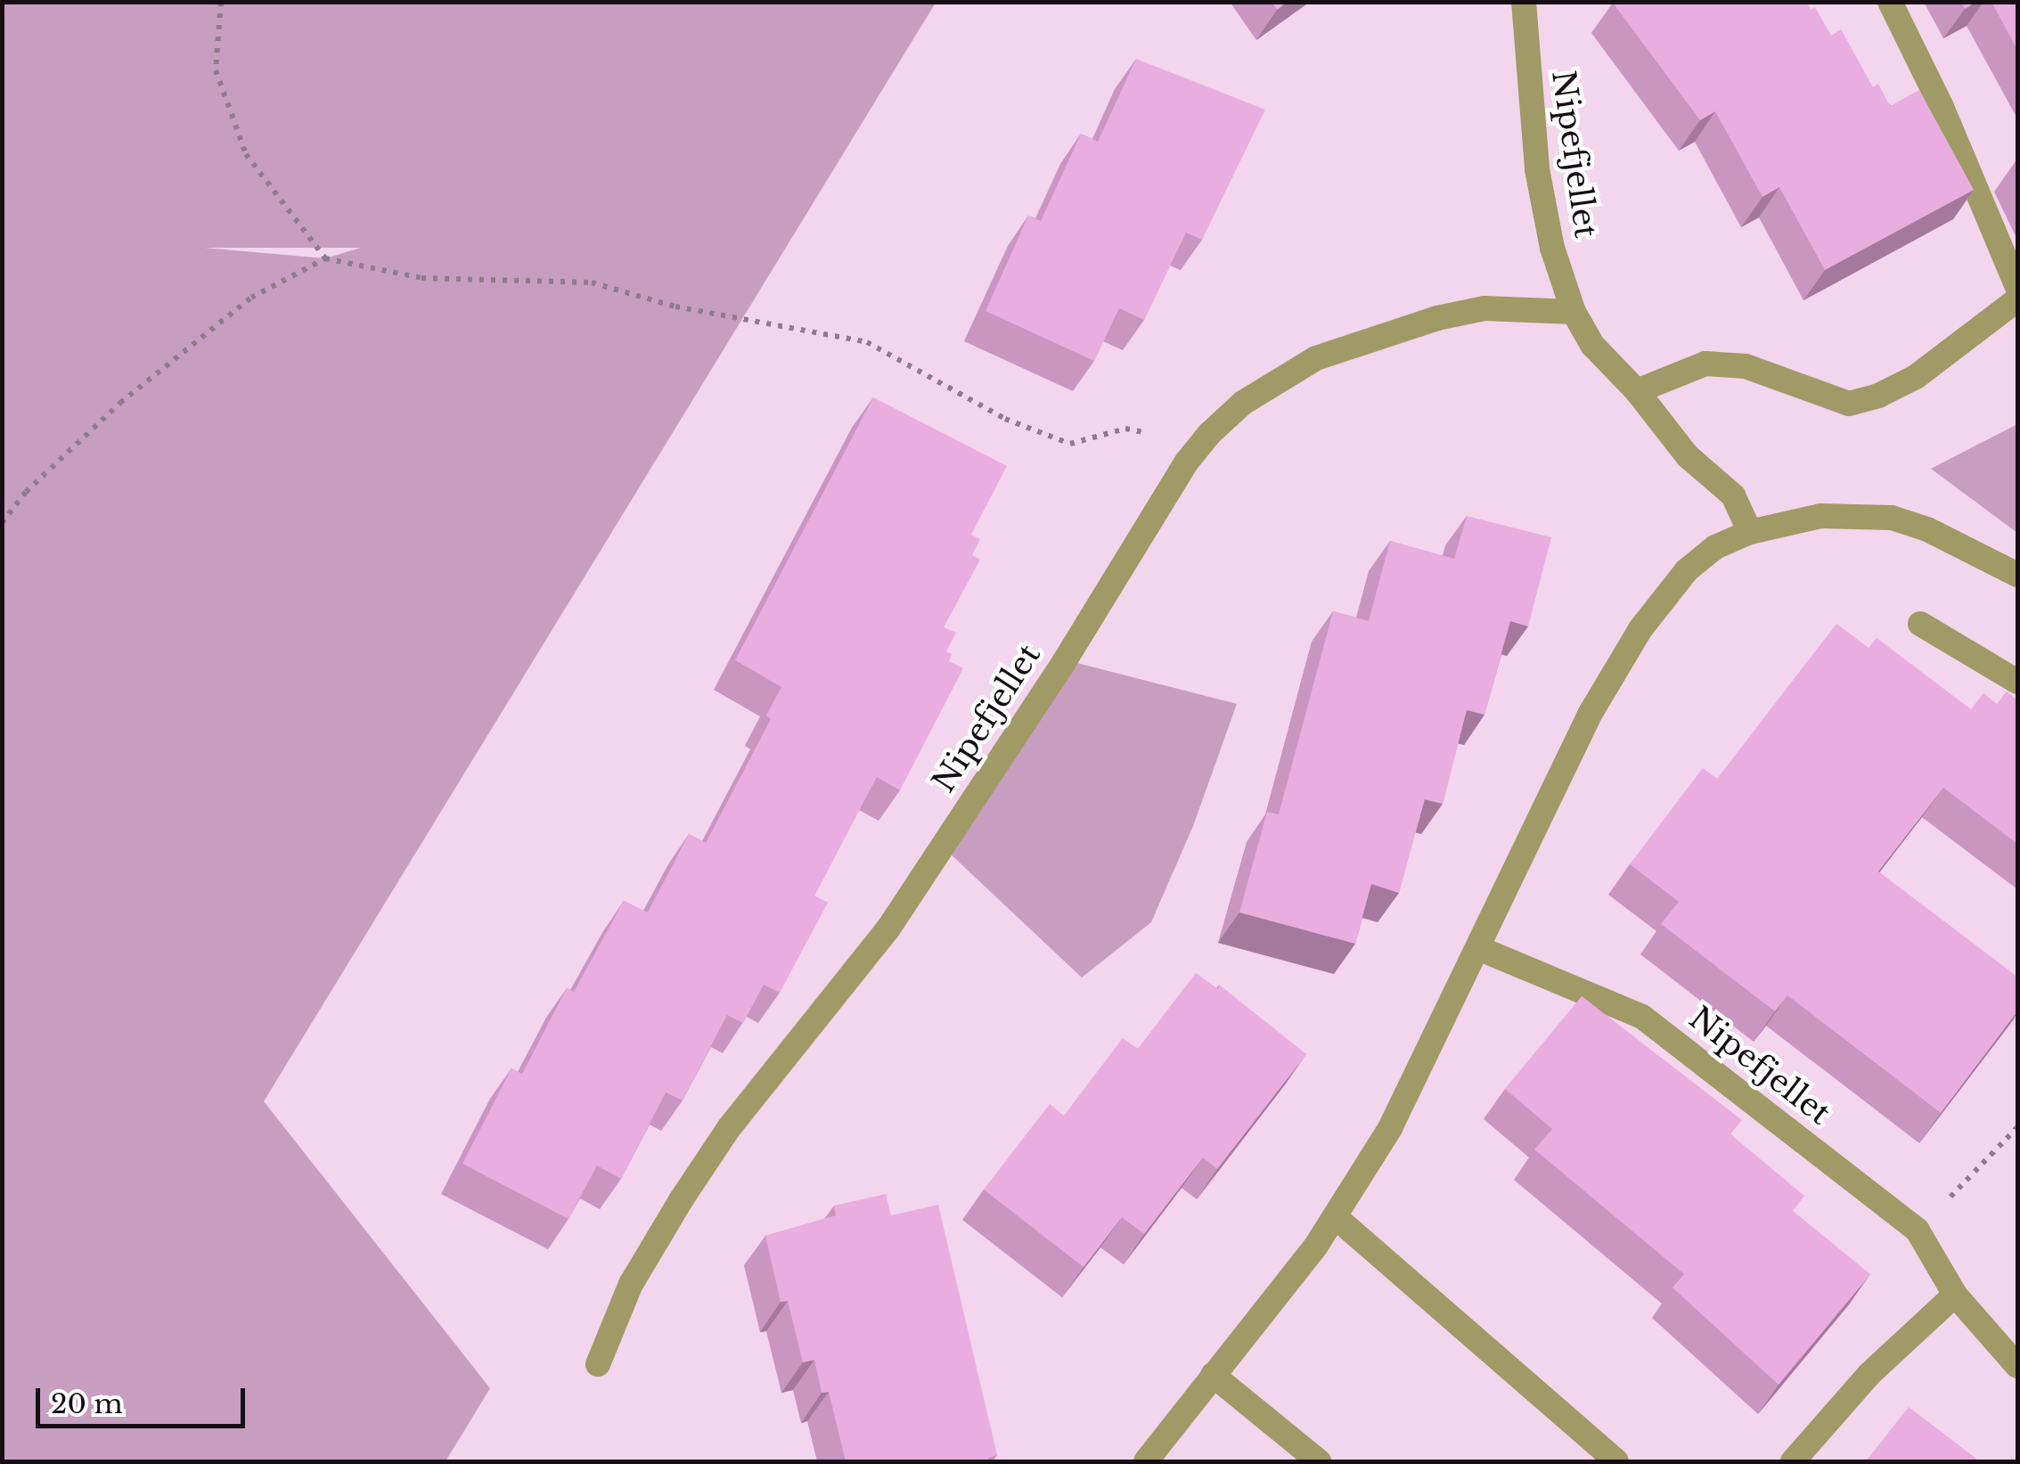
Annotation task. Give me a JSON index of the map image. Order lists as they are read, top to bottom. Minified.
{"streets":{"street":["Nipefjellet"]},"scale_bar":"20 m"}
